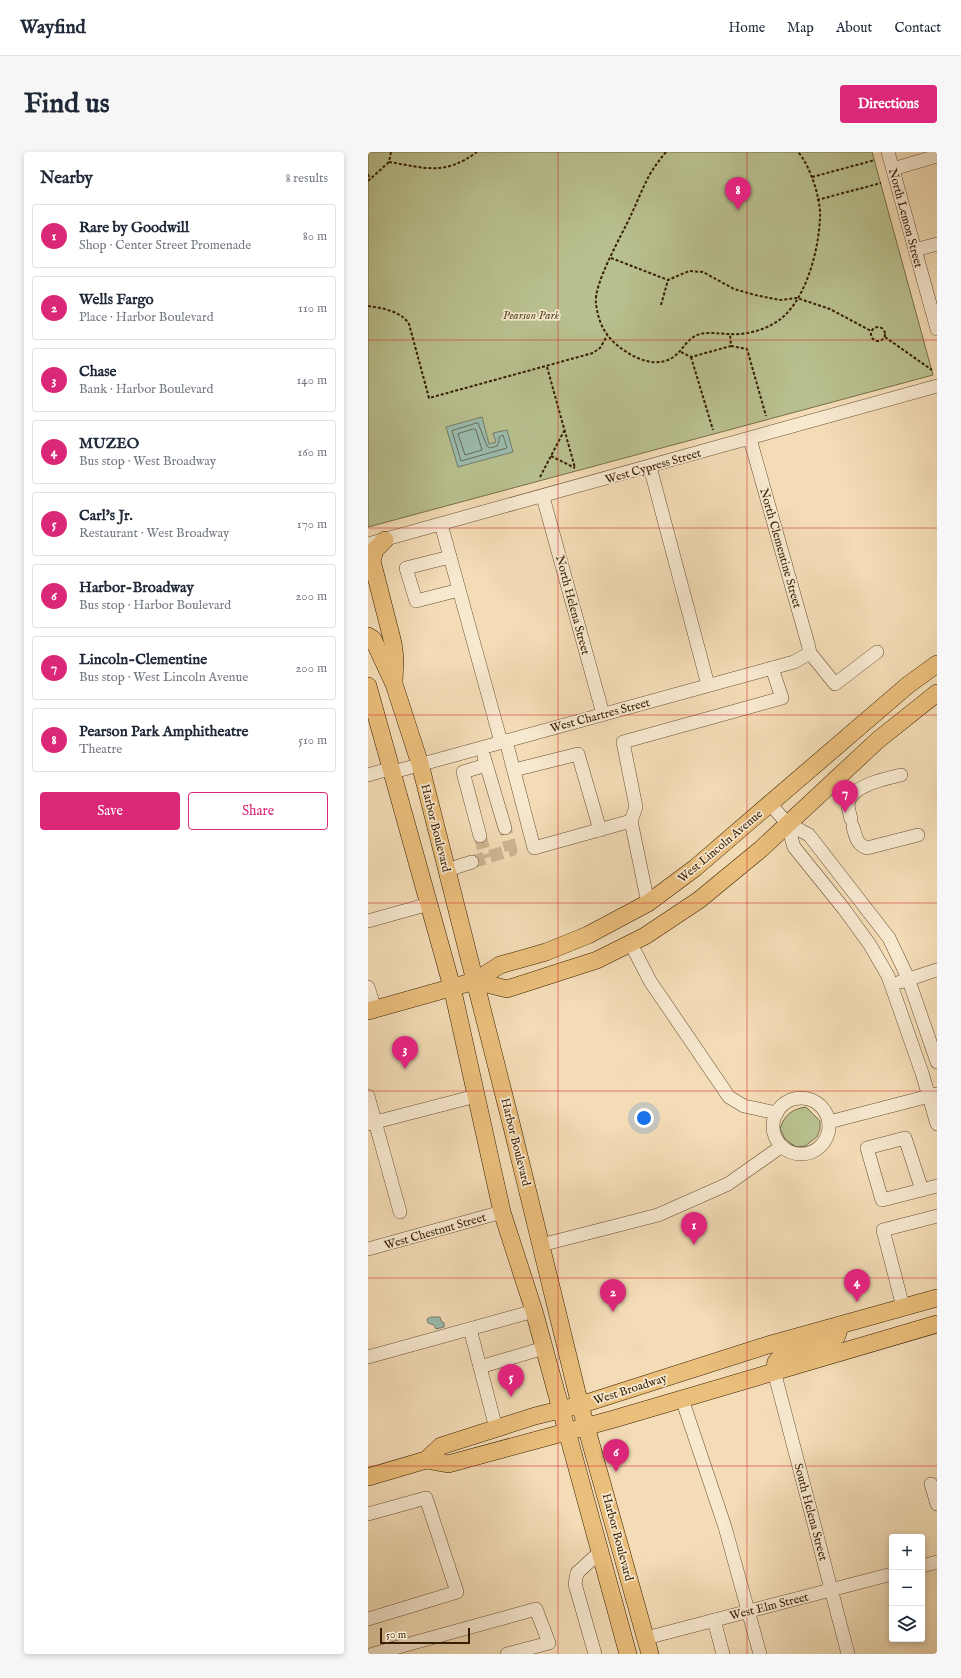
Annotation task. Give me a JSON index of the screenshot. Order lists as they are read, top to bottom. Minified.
{"streets":{"main road":["Harbor Boulevard","West Lincoln Avenue","West Broadway"],"street":["North Lemon Street","West Cypress Street","North Clementine Street","North Helena Street","West Chartres Street","West Chestnut Street","South Helena Street","West Elm Street"]},"crossings":[["West Cypress Street","North Clementine Street"],["West Cypress Street","North Helena Street"],["North Clementine Street","West Chartres Street"],["North Helena Street","West Chartres Street"],["West Chartres Street","Harbor Boulevard"],["Harbor Boulevard","West Lincoln Avenue"],["Harbor Boulevard","West Chestnut Street"],["Harbor Boulevard","West Broadway"],["Harbor Boulevard","West Elm Street"],["West Broadway","South Helena Street"],["South Helena Street","West Elm Street"]],"parks":["Pearson Park"],"scale_bar":"50 m","page":{"header":"Wayfind","nav":["Home","Map","About","Contact"],"buttons":["Directions",["Save","Share"]],"title":"Find us","heading":["Nearby","8 results"],"pins":["8","7","3","1","4","2","5","6"],"list":[{"mark":"1","name":"Rare by Goodwill","note":"Shop · Center Street Promenade","value":"80 m"},{"mark":"2","name":"Wells Fargo","note":"Place · Harbor Boulevard","value":"110 m"},{"mark":"3","name":"Chase","note":"Bank · Harbor Boulevard","value":"140 m"},{"mark":"4","name":"MUZEO","note":"Bus stop · West Broadway","value":"160 m"},{"mark":"5","name":"Carl's Jr.","note":"Restaurant · West Broadway","value":"170 m"},{"mark":"6","name":"Harbor-Broadway","note":"Bus stop · Harbor Boulevard","value":"200 m"},{"mark":"7","name":"Lincoln-Clementine","note":"Bus stop · West Lincoln Avenue","value":"200 m"},{"mark":"8","name":"Pearson Park Amphitheatre","note":"Theatre","value":"510 m"}],"map_buttons":["+","−"],"scale":"50 m"}}
